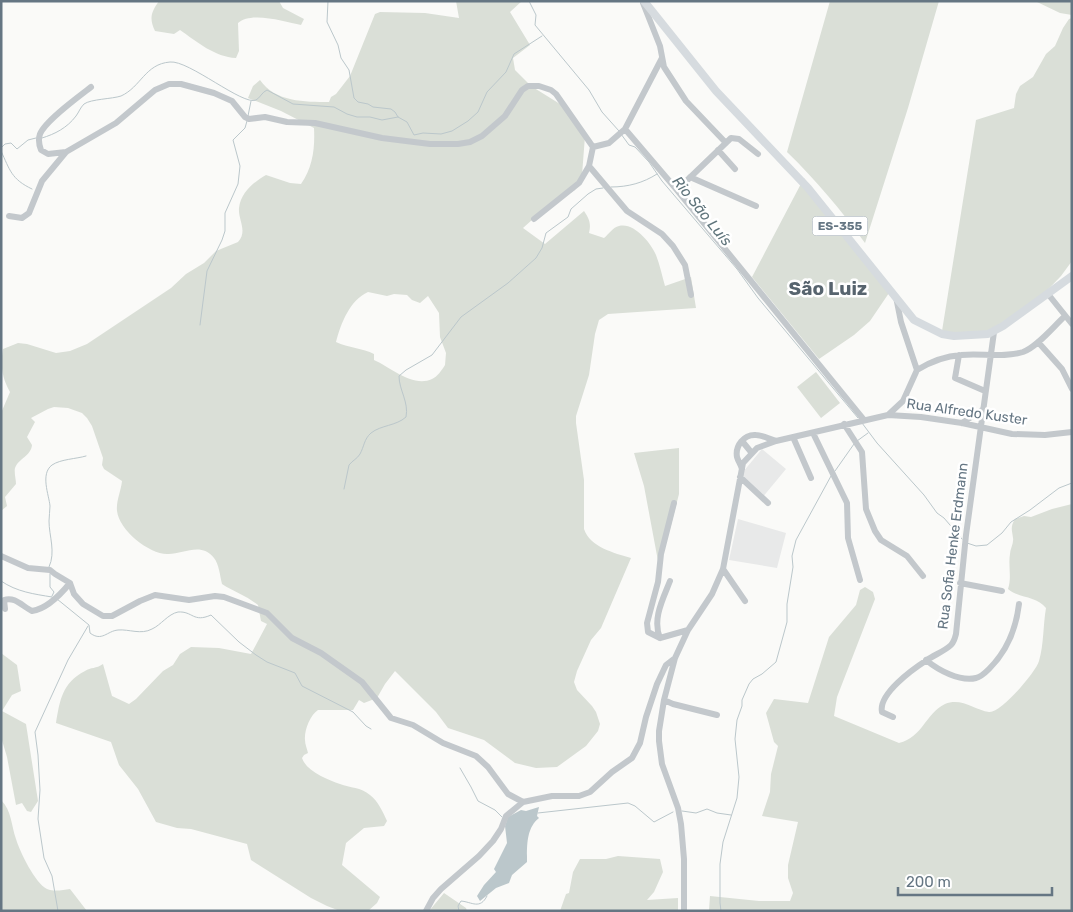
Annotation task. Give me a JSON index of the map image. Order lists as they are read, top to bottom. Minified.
{"streets":{"main road":["ES-355"],"street":["Rua Alfredo Kuster","Rua Sofia Henke Erdmann"]},"crossings":[["ES-355","Rua Sofia Henke Erdmann"],["Rua Alfredo Kuster","Rua Sofia Henke Erdmann"]],"districts":["São Luiz"],"water":["Rio São Luís"],"scale_bar":"200 m"}
